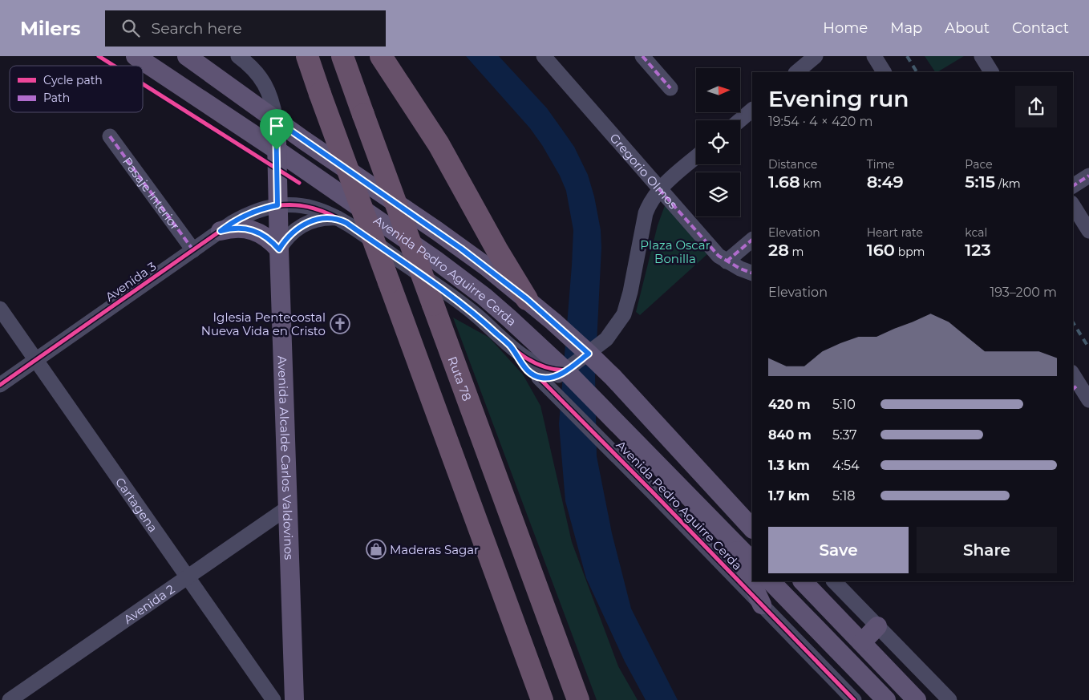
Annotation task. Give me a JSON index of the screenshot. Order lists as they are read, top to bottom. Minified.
{"streets":{"highway":["Ruta 78"],"main road":["Avenida Pedro Aguirre Cerda","Avenida Alcalde Carlos Valdovinos"],"street":["Gregorio Olmos","Pasaje Interior","Avenida 3","Cartagena","Avenida 2"]},"crossings":[["Pasaje Interior","Avenida 3"],["Avenida Pedro Aguirre Cerda","Avenida 3"],["Avenida Pedro Aguirre Cerda","Avenida Alcalde Carlos Valdovinos"],["Avenida 3","Avenida Alcalde Carlos Valdovinos"],["Avenida 3","Cartagena"],["Avenida Alcalde Carlos Valdovinos","Avenida 2"],["Cartagena","Avenida 2"]],"parks":["Plaza Oscar Bonilla"],"places":{"church":["Iglesia Pentecostal Nueva Vida en Cristo"],"shop":["Maderas Sagar"]},"legend":["Cycle path","Path"],"north":"right","page":{"header":"Milers","search":"Search here","nav":["Home","Map","About","Contact"],"heading":["Evening run","19:54 · 4 × 420 m"],"stats":[["Distance","1.68 km"],["Time","8:49"],["Pace","5:15 /km"],["Elevation","28 m"],["Heart rate","160 bpm"],["kcal","123"]],"chart":["Elevation","193–200 m"],"list":[{"name":"420 m","note":"5:10"},{"name":"840 m","note":"5:37"},{"name":"1.3 km","note":"4:54"},{"name":"1.7 km","note":"5:18"}],"buttons":["Save","Share"]}}
